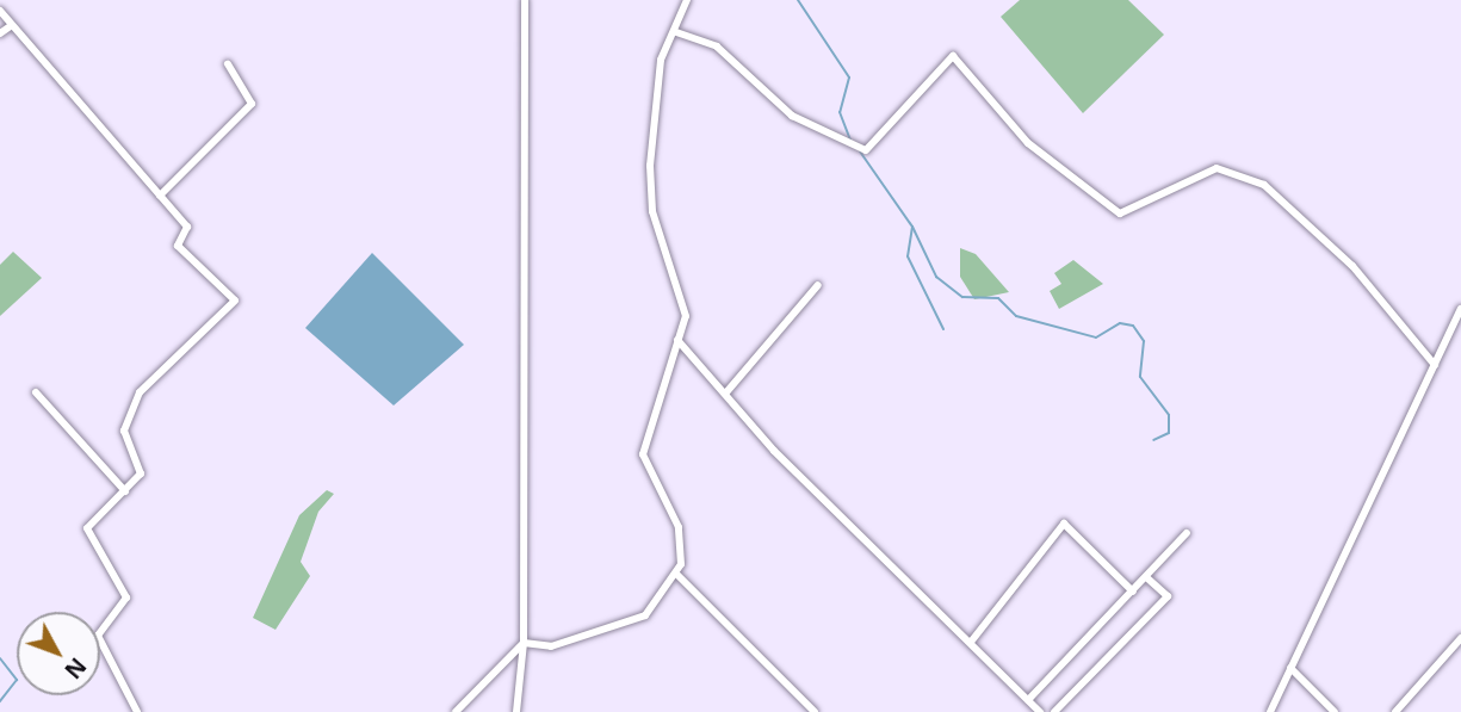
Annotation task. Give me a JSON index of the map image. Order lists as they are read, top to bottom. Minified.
{"north":"bottom right"}
